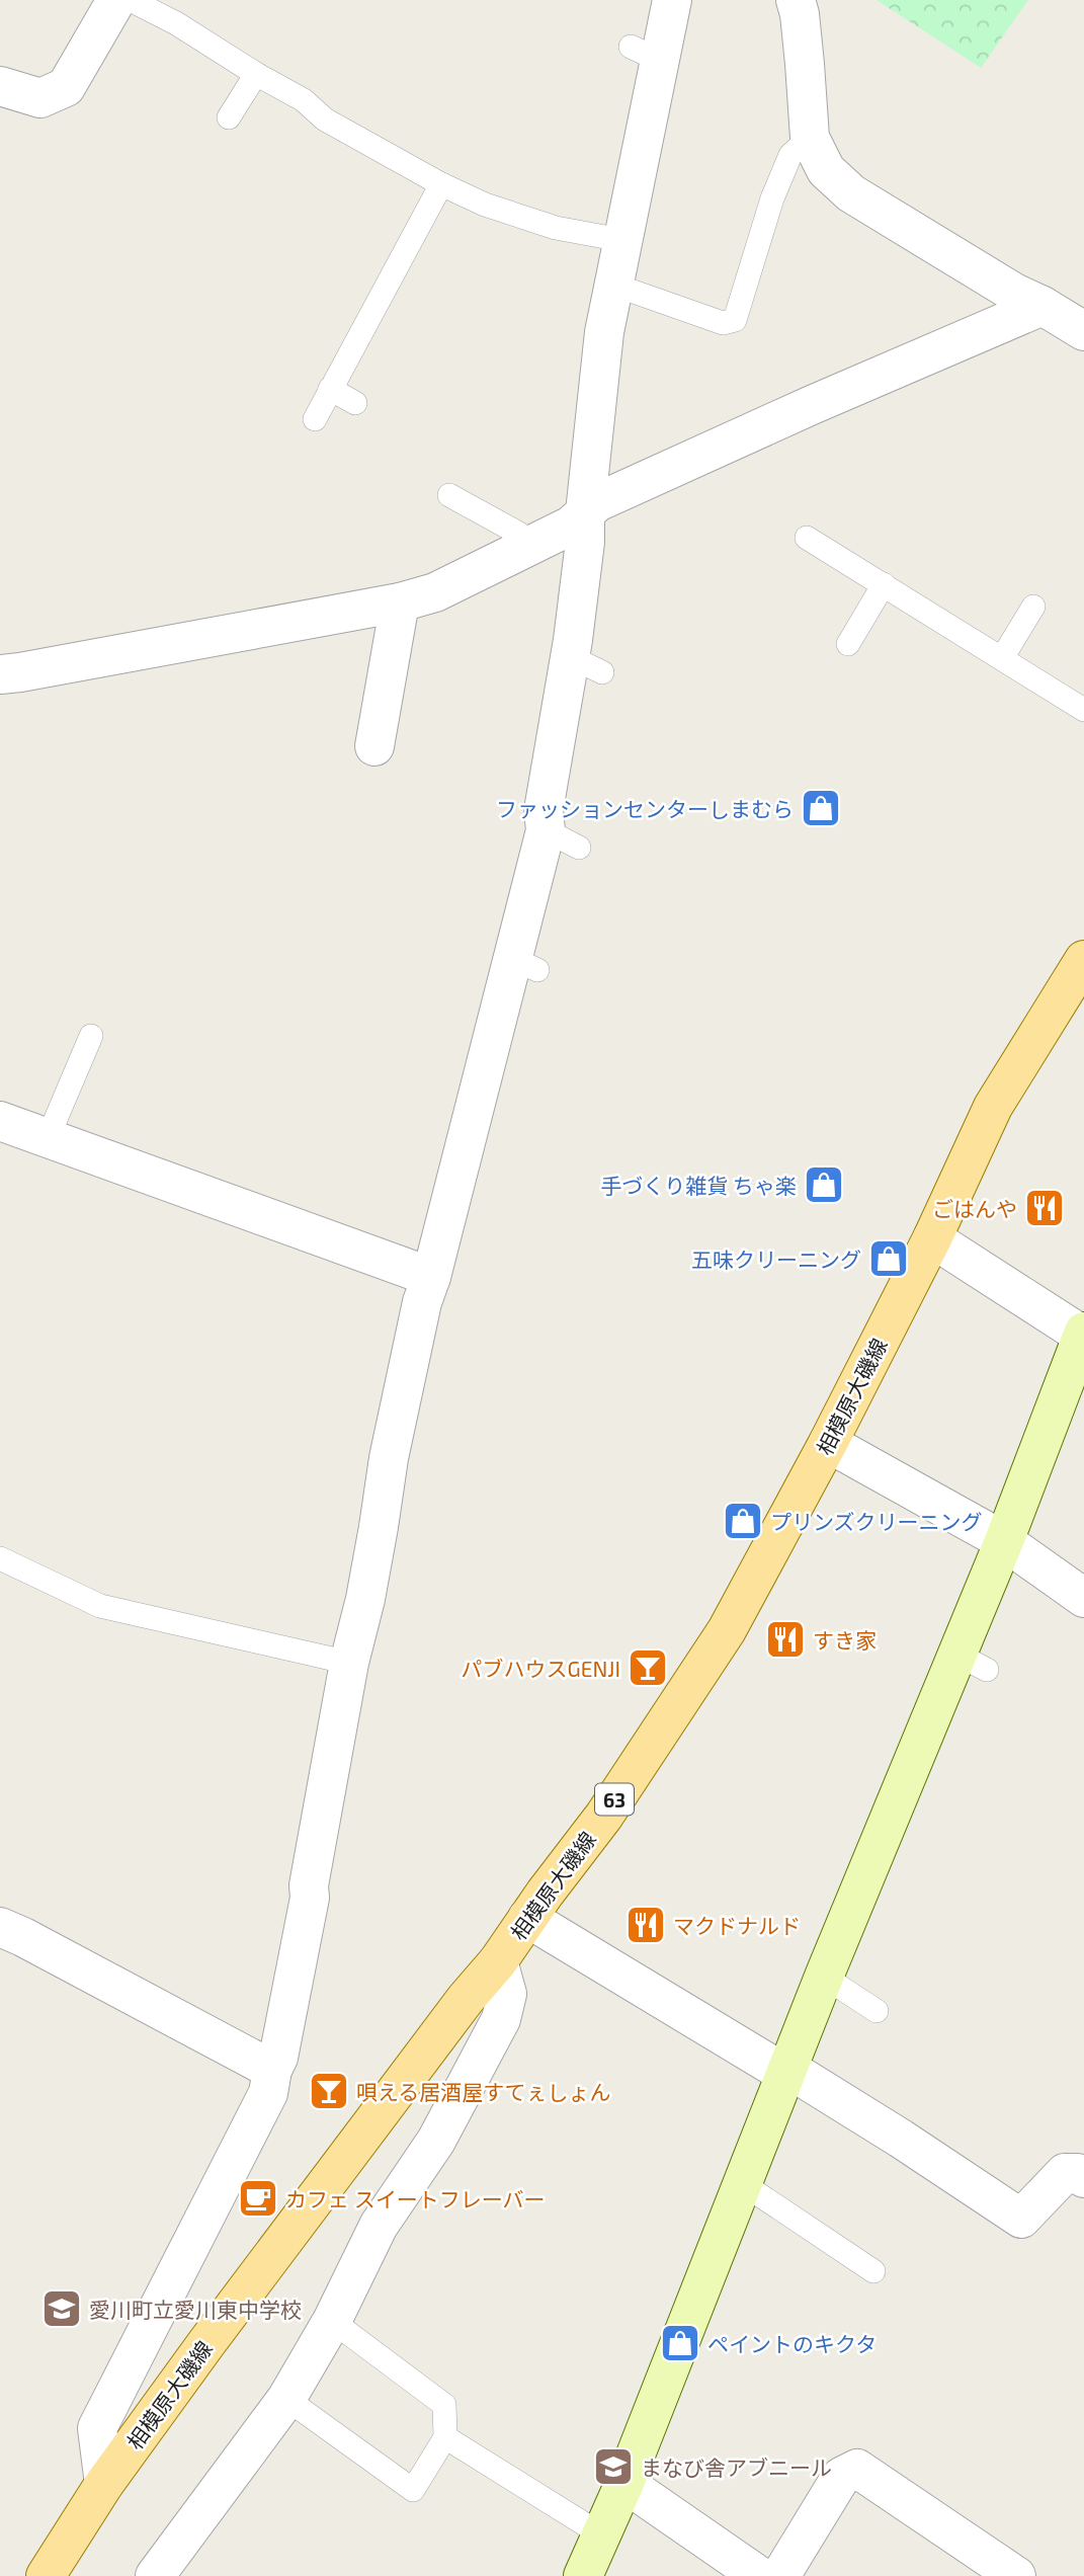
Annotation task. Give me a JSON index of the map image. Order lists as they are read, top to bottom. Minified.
{"streets":{"main road":["相模原大磯線","63"]},"places":{"shop":["ファッションセンターしまむら","手づくり雑貨 ちゃ楽","五味クリーニング","プリンズクリーニング","ペイントのキクタ"],"restaurant":["ごはんや","すき家","マクドナルド"],"bar":["パブハウスGENJI","唄える居酒屋すてぇしょん"],"cafe":["カフェ スイートフレーバー"],"school or university":["愛川町立愛川東中学校","まなび舎アブニール"]}}
